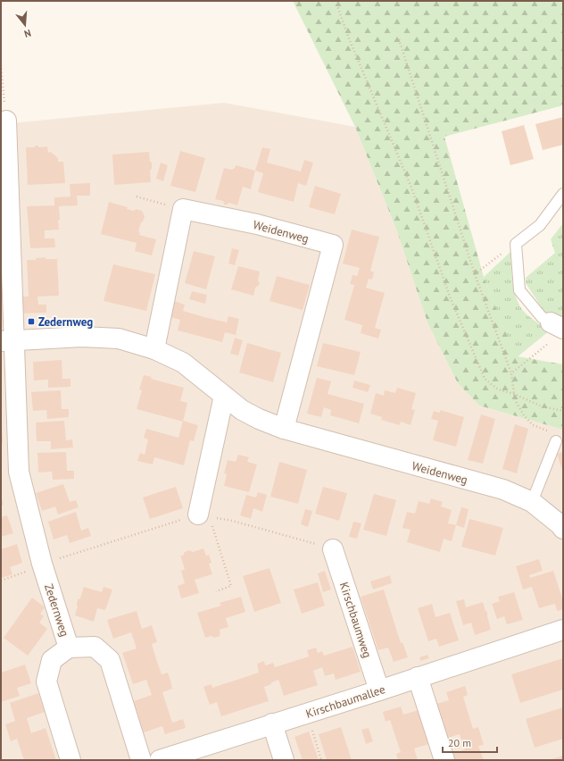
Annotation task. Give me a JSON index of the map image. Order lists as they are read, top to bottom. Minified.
{"streets":{"street":["Weidenweg","Zedernweg","Kirschbaumweg","Kirschbaumallee"]},"crossings":[["Weidenweg","Zedernweg"],["Kirschbaumweg","Kirschbaumallee"]],"places":{"transit":["Zedernweg"]},"scale_bar":"20 m","north":"bottom"}
